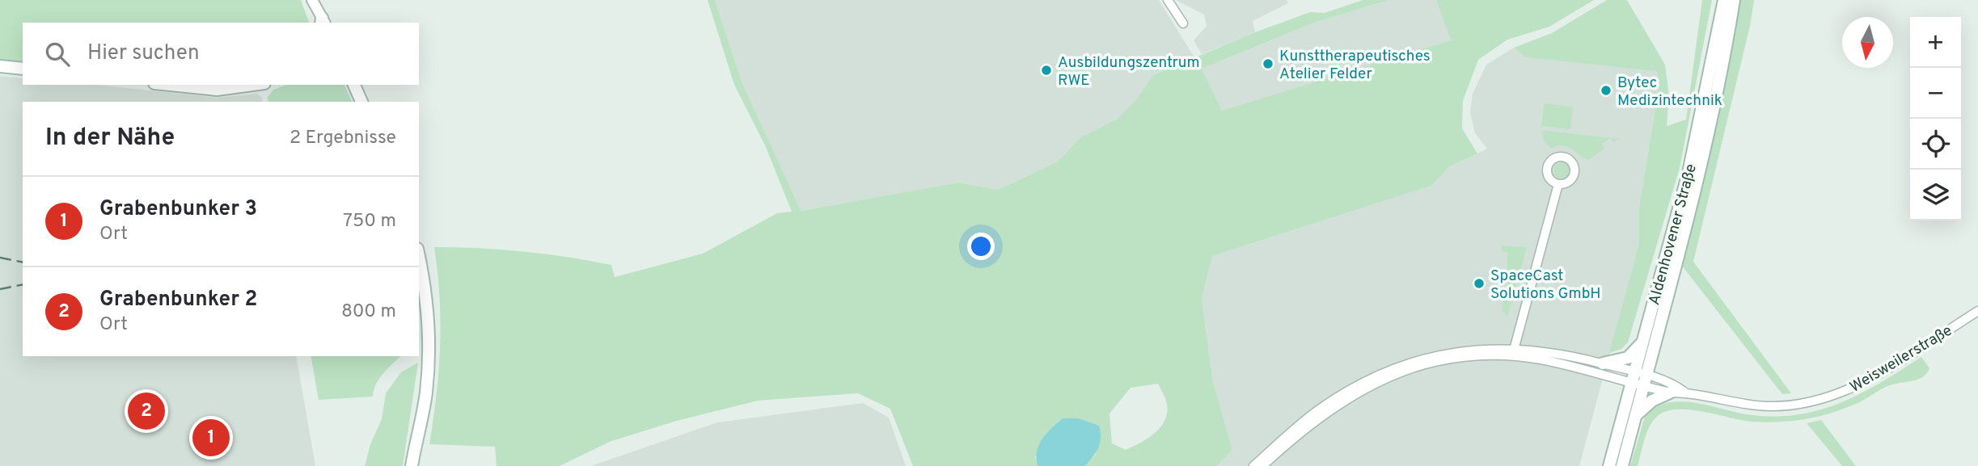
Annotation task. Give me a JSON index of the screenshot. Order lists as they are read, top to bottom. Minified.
{"streets":{"main road":["Aldenhovener Straße"],"street":["Weisweilerstraße"]},"crossings":[["Aldenhovener Straße","Weisweilerstraße"]],"places":["Kunsttherapeutisches Atelier Felder","Ausbildungszentrum RWE","Bytec Medizintechnik","SpaceCast Solutions GmbH"],"north":"bottom","page":{"map_buttons":["+","−"],"search":"Hier suchen","heading":["In der Nähe","2 Ergebnisse"],"list":[{"mark":"1","name":"Grabenbunker 3","note":"Ort","value":"750 m"},{"mark":"2","name":"Grabenbunker 2","note":"Ort","value":"800 m"}],"pins":["2","1"]}}
